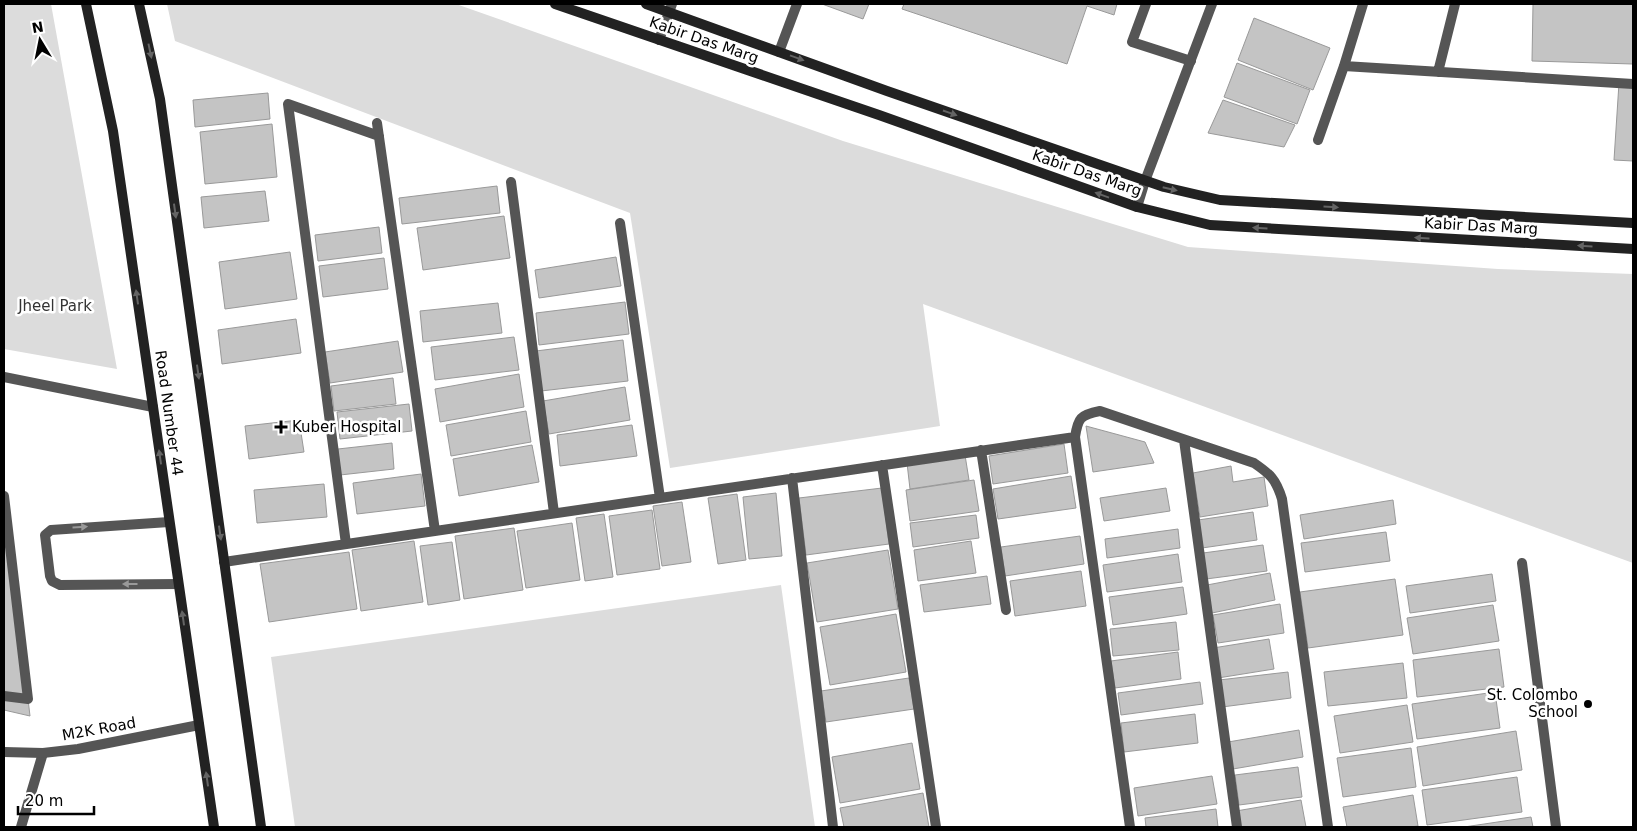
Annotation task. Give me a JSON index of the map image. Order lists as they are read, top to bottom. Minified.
{"streets":{"street":["Kabir Das Marg","Road Number 44","M2K Road"]},"crossings":[["Road Number 44","M2K Road"]],"parks":["Jheel Park"],"places":{"health":["Kuber Hospital"],"other":["St. Colombo School"]},"scale_bar":"20 m","north":"top"}
